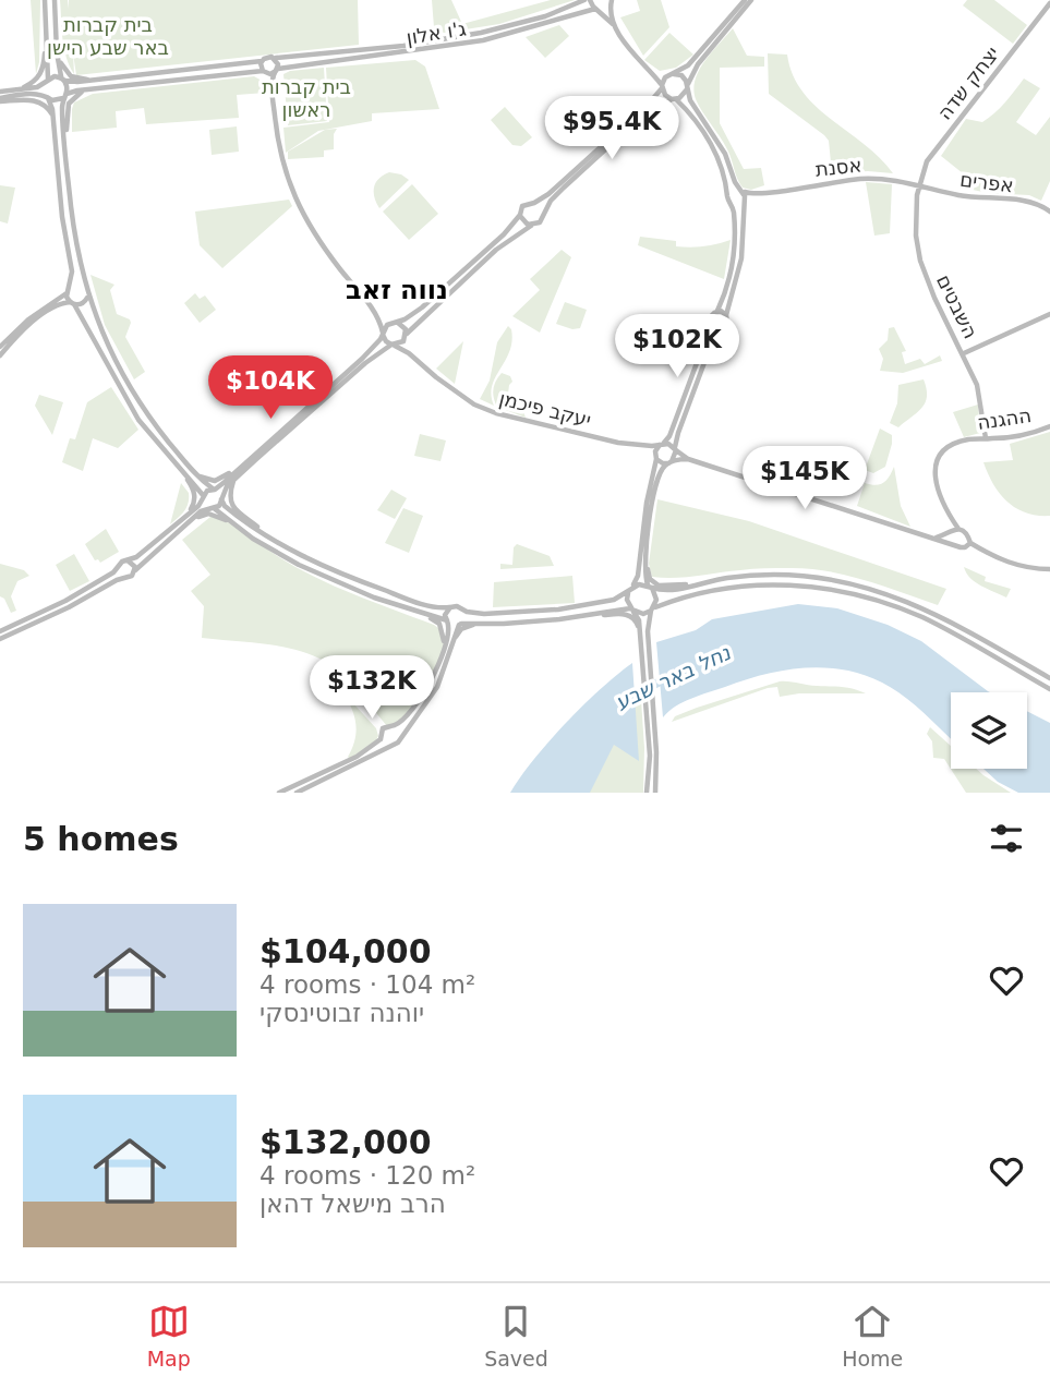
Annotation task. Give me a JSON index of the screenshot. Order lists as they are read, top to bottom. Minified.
{"streets":{"street":["ג'ו אלון","יצחק שדה","אסנת","אפרים","השבטים","יעקב פיכמן","ההגנה"]},"crossings":[["יצחק שדה","אסנת"],["יצחק שדה","אפרים"],["יצחק שדה","השבטים"],["אסנת","אפרים"],["אסנת","השבטים"],["אפרים","השבטים"],["השבטים","ההגנה"]],"districts":["נווה זאב"],"water":["נחל באר שבע"],"parks":["בית קברות באר שבע הישן","בית קברות ראשון"],"page":{"price":["$95.4K","$102K","$104K","$145K","$132K"],"heading":"5 homes","list":[{"name":"$104,000","note":"4 rooms · 104 m² · יוהנה זבוטינסקי"},{"name":"$132,000","note":"4 rooms · 120 m² · הרב מישאל דהאן"}],"tabs":["Map","Saved","Home"]}}
